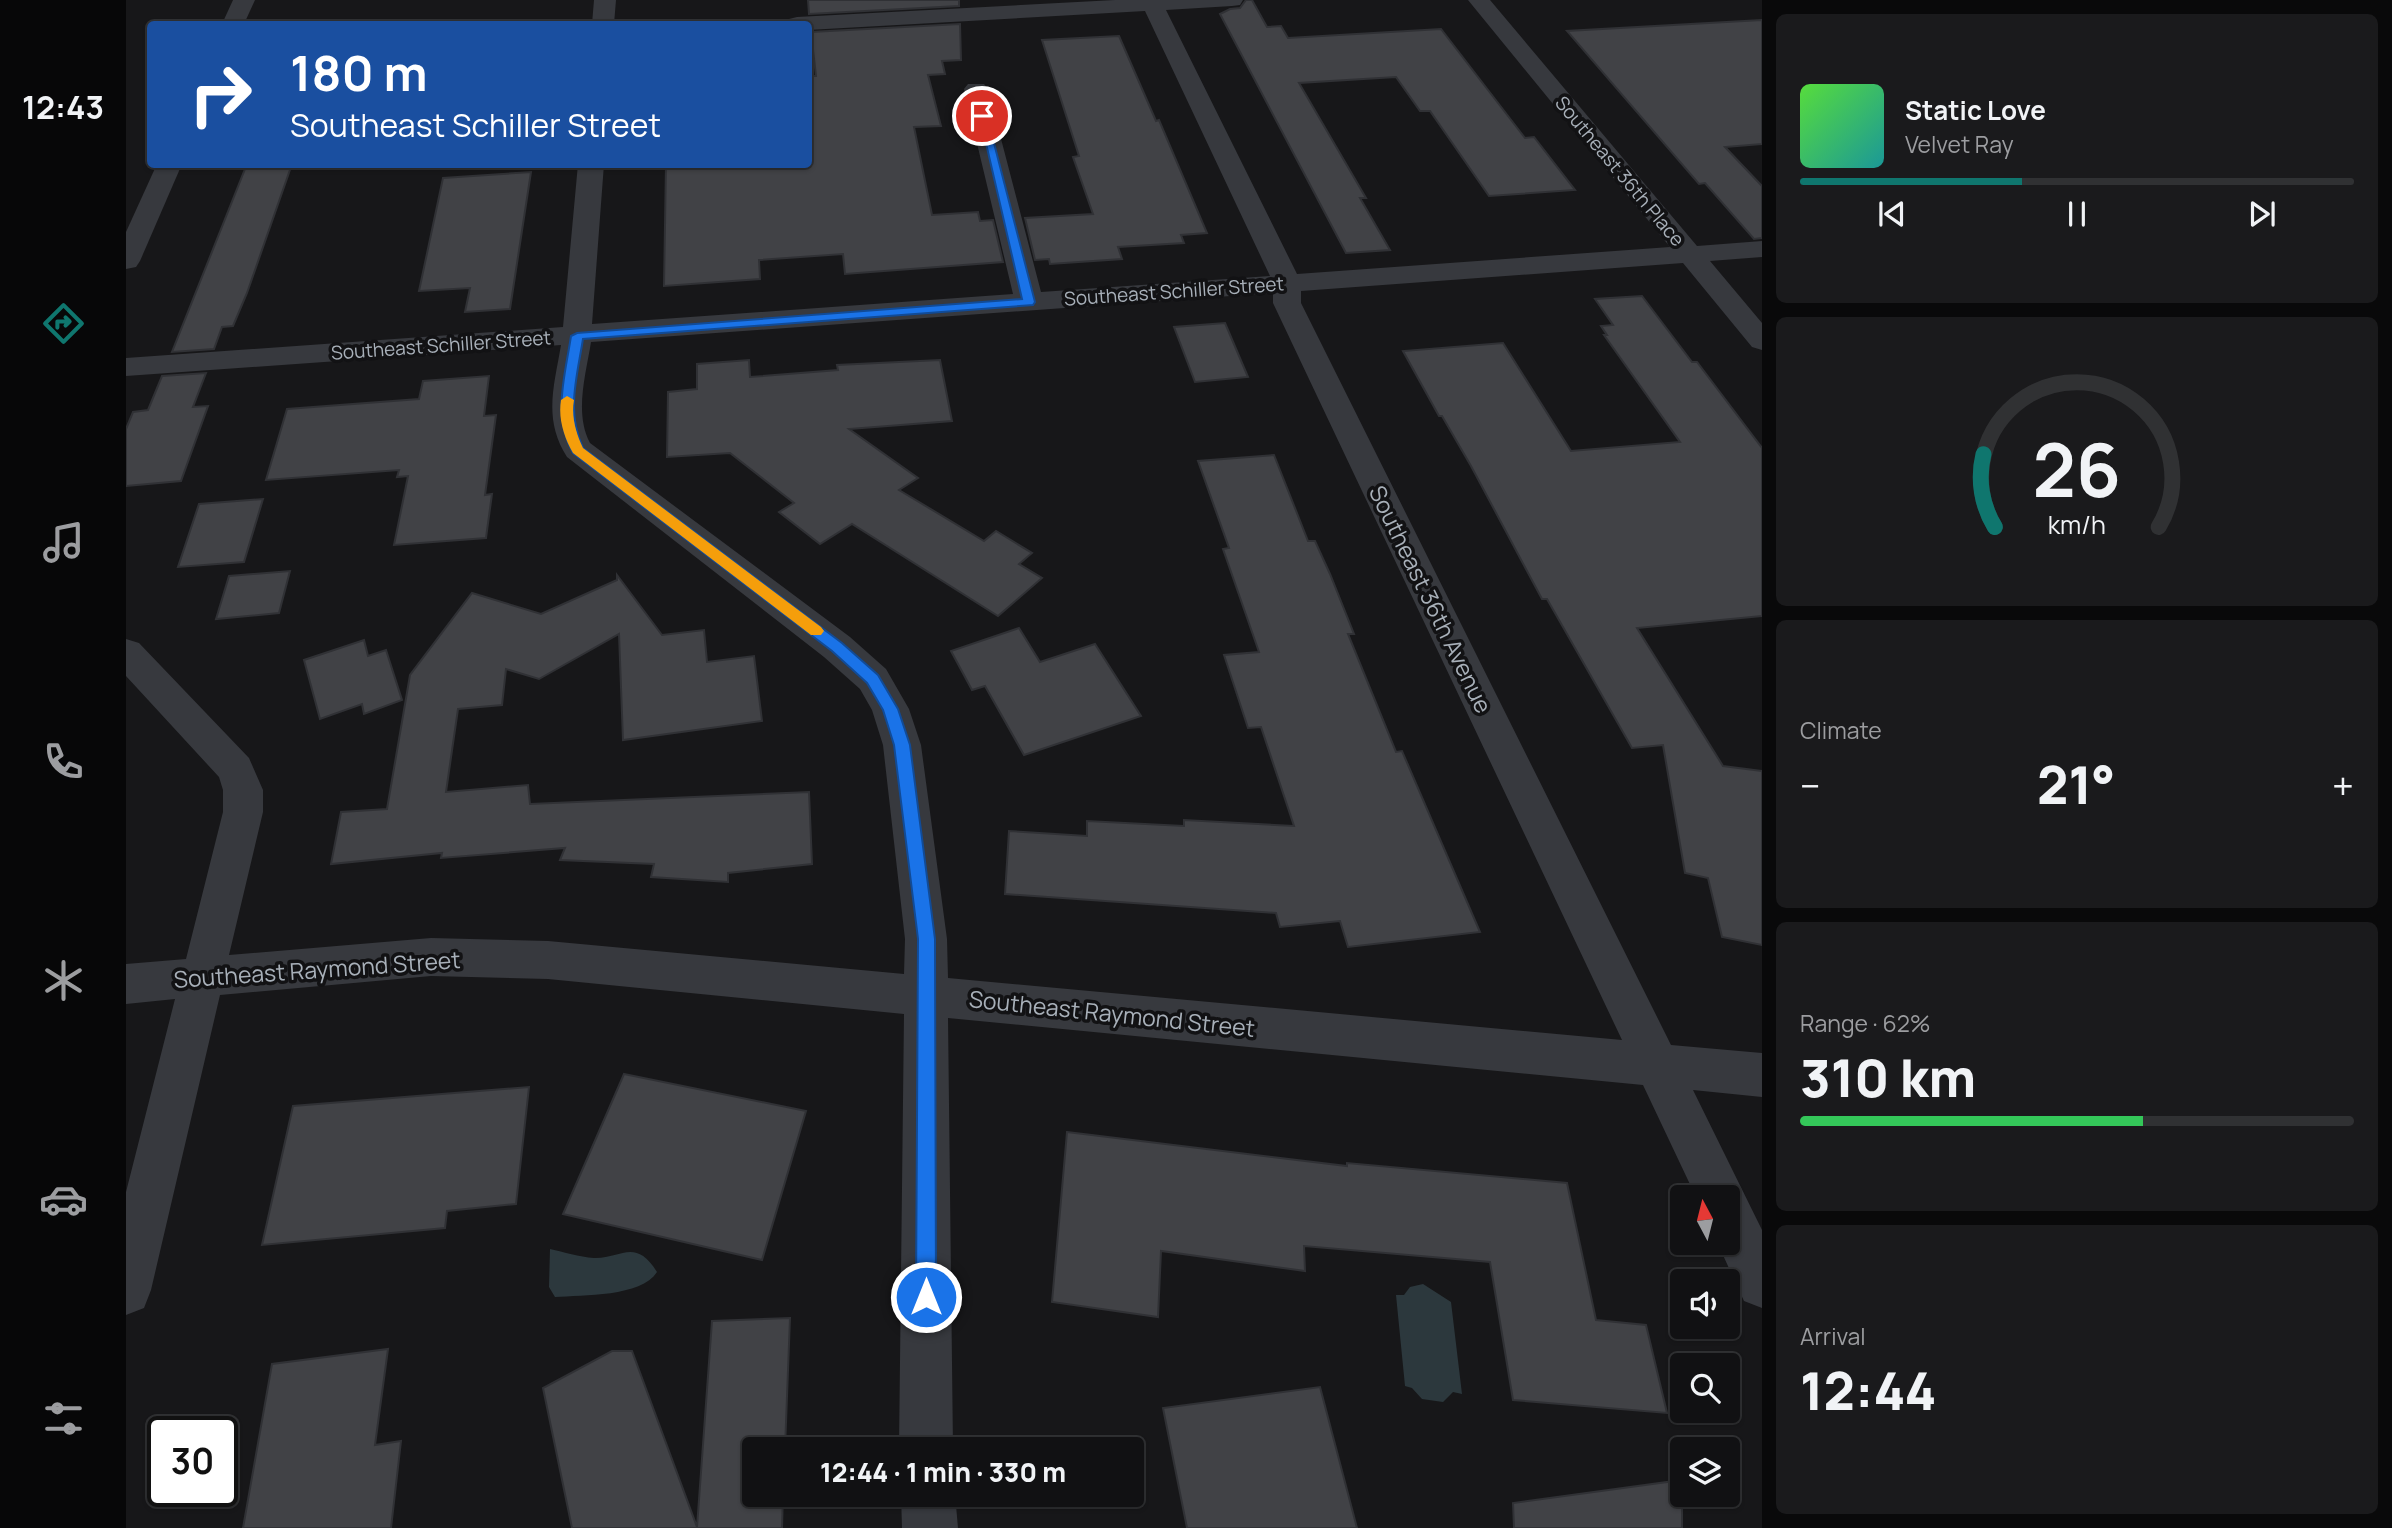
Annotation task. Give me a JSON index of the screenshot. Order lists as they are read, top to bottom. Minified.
{"streets":{"street":["Southeast 36th Place","Southeast Schiller Street","Southeast 36th Avenue","Southeast Raymond Street"]},"crossings":[["Southeast 36th Place","Southeast Schiller Street"],["Southeast Schiller Street","Southeast 36th Avenue"],["Southeast 36th Avenue","Southeast Raymond Street"]],"north":"top","page":{"tabs":"12:43","turn":["180 m","Southeast Schiller Street"],"song":["Static Love","Velvet Ray"],"tile":["Climate",["Range · 62%","310 km"],["Arrival","12:44"]],"heat":["−","21°","+"],"limit":"30","trip":"12:44 · 1 min · 330 m","gauge":["26","km/h"]}}
